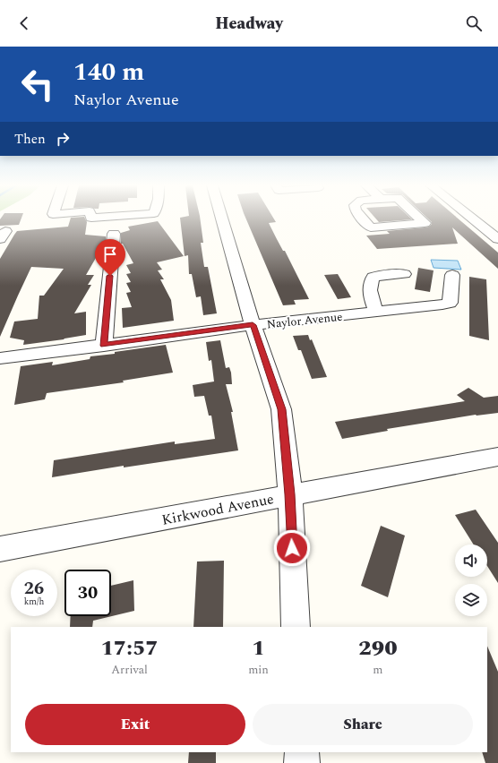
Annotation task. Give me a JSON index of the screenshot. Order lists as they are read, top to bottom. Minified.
{"streets":{"street":["Naylor Avenue","Kirkwood Avenue"]},"page":{"header":"Headway","turn":["140 m","Naylor Avenue"],"then":"Then","speed":"26 km/h","limit":"30","eta":["17:57","Arrival","1","min","290","m"],"buttons":["Exit","Share"]}}
